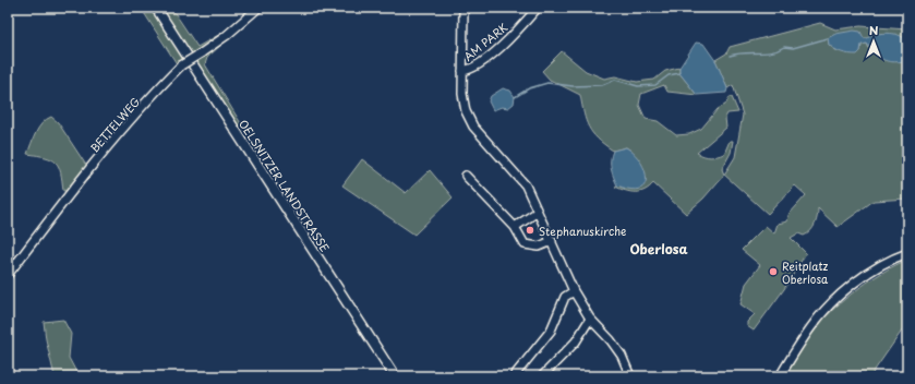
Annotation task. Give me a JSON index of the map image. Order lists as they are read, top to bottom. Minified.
{"streets":{"main road":["OELSNITZER LANDSTRASSE"],"street":["AM PARK","BETTELWEG"]},"districts":["Oberlosa"],"places":["Stephanuskirche","Reitplatz Oberlosa"],"north":"top"}
